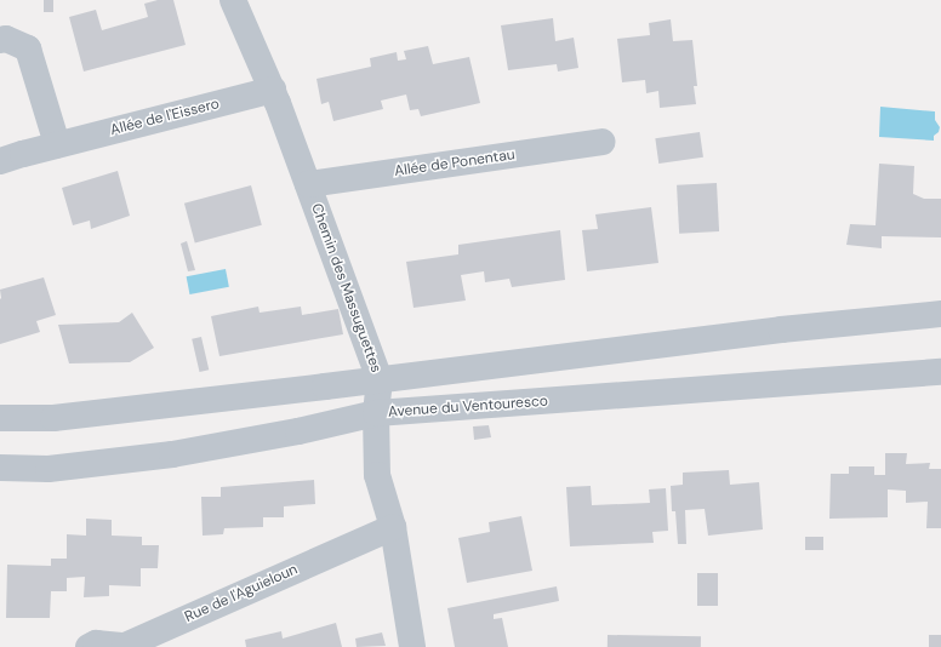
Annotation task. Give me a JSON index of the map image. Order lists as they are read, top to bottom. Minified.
{"streets":{"street":["Allée de l'Eissero","Allée de Ponentau","Chemin des Massuguettes","Avenue du Ventouresco","Rue de l'Aguieloun"]},"crossings":[["Allée de l'Eissero","Chemin des Massuguettes"],["Allée de Ponentau","Chemin des Massuguettes"],["Chemin des Massuguettes","Avenue du Ventouresco"],["Chemin des Massuguettes","Rue de l'Aguieloun"]]}
